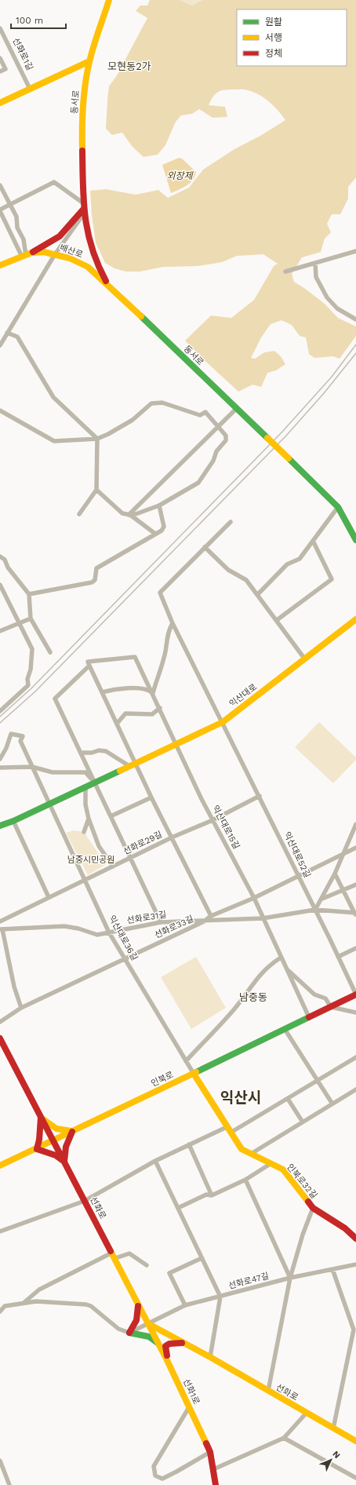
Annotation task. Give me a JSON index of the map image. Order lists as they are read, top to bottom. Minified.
{"streets":{"street":["선화로1길","동서로","배산로","익산대로","익산대로15길","선화로29길","익산대로52길","선화로31길","선화로33길","익산대로36길","인북로","인북로32길","선화로","선화로47길","선화1로"]},"crossings":[["동서로","배산로"],["익산대로","익산대로15길"],["익산대로","익산대로52길"],["익산대로","익산대로36길"],["익산대로15길","선화로29길"],["익산대로15길","선화로31길"],["익산대로15길","선화로33길"],["익산대로15길","인북로"],["선화로29길","익산대로52길"],["선화로29길","익산대로36길"],["익산대로52길","선화로31길"],["익산대로52길","선화로33길"],["익산대로52길","인북로"],["선화로31길","선화로33길"],["선화로31길","익산대로36길"],["선화로33길","익산대로36길"],["익산대로36길","인북로"],["익산대로36길","인북로32길"],["인북로","인북로32길"],["인북로","선화로"],["선화로","선화로47길"],["선화로","선화1로"],["선화로47길","선화1로"]],"districts":["모현동2가","남중동","익산시"],"water":["외장제"],"parks":["남중시민공원"],"legend":["원활","서행","정체"],"scale_bar":"100 m","north":"top right"}
